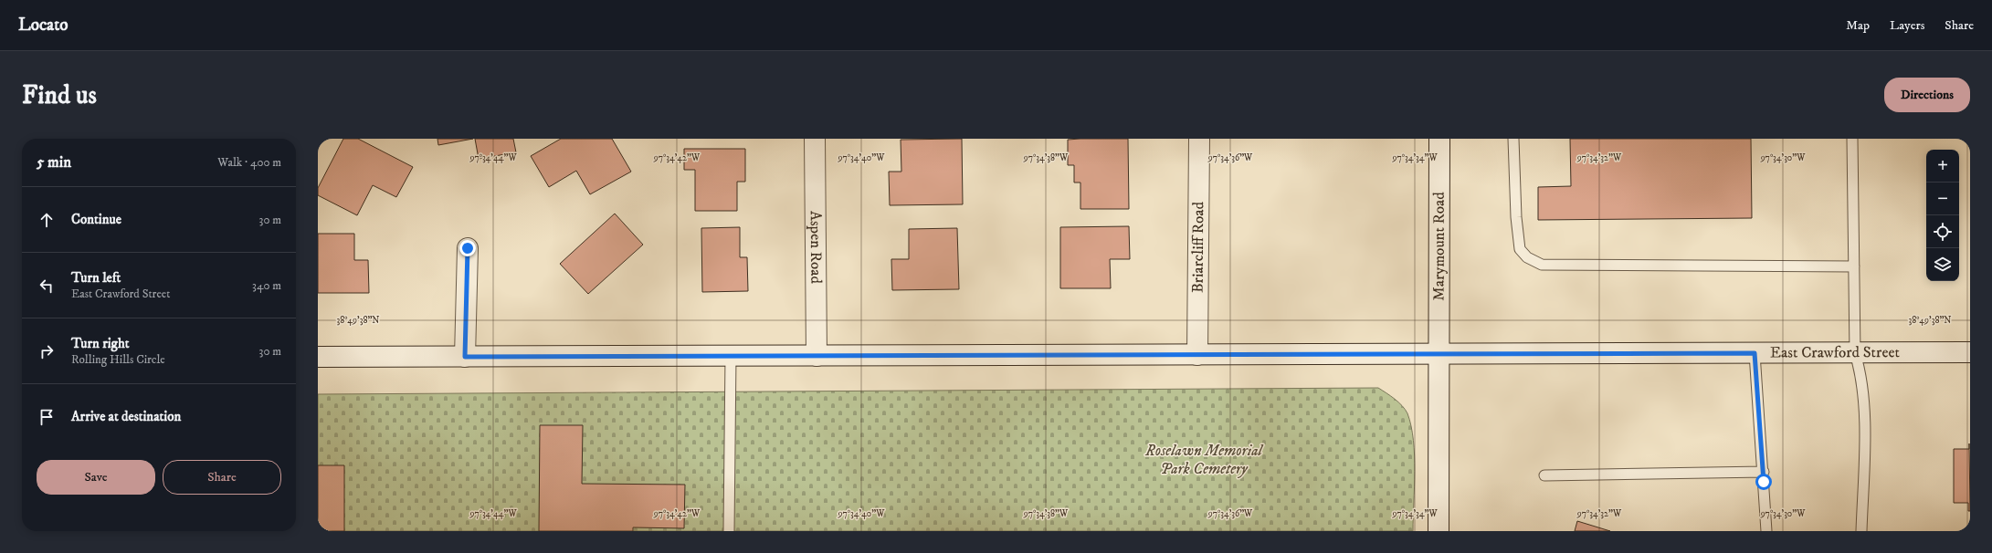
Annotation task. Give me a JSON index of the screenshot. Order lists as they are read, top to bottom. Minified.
{"streets":{"street":["Marymount Road","Aspen Road","Briarcliff Road","East Crawford Street"]},"crossings":[["Marymount Road","East Crawford Street"],["Aspen Road","East Crawford Street"],["Briarcliff Road","East Crawford Street"]],"parks":["Roselawn Memorial Park Cemetery"],"page":{"header":"Locato","nav":["Map","Layers","Share"],"buttons":["Directions",["Save","Share"]],"title":"Find us","heading":["5 min","Walk · 400 m"],"map_buttons":["+","−"],"list":[["Continue","30 m"],["Turn left","East Crawford Street","340 m"],["Turn right","Rolling Hills Circle","30 m"],"Arrive at destination"]},"coordinates":["97°34'44\"W","97°34'42\"W","97°34'40\"W","97°34'38\"W","97°34'36\"W","97°34'34\"W","97°34'32\"W","97°34'30\"W","38°49'38\"N"]}
